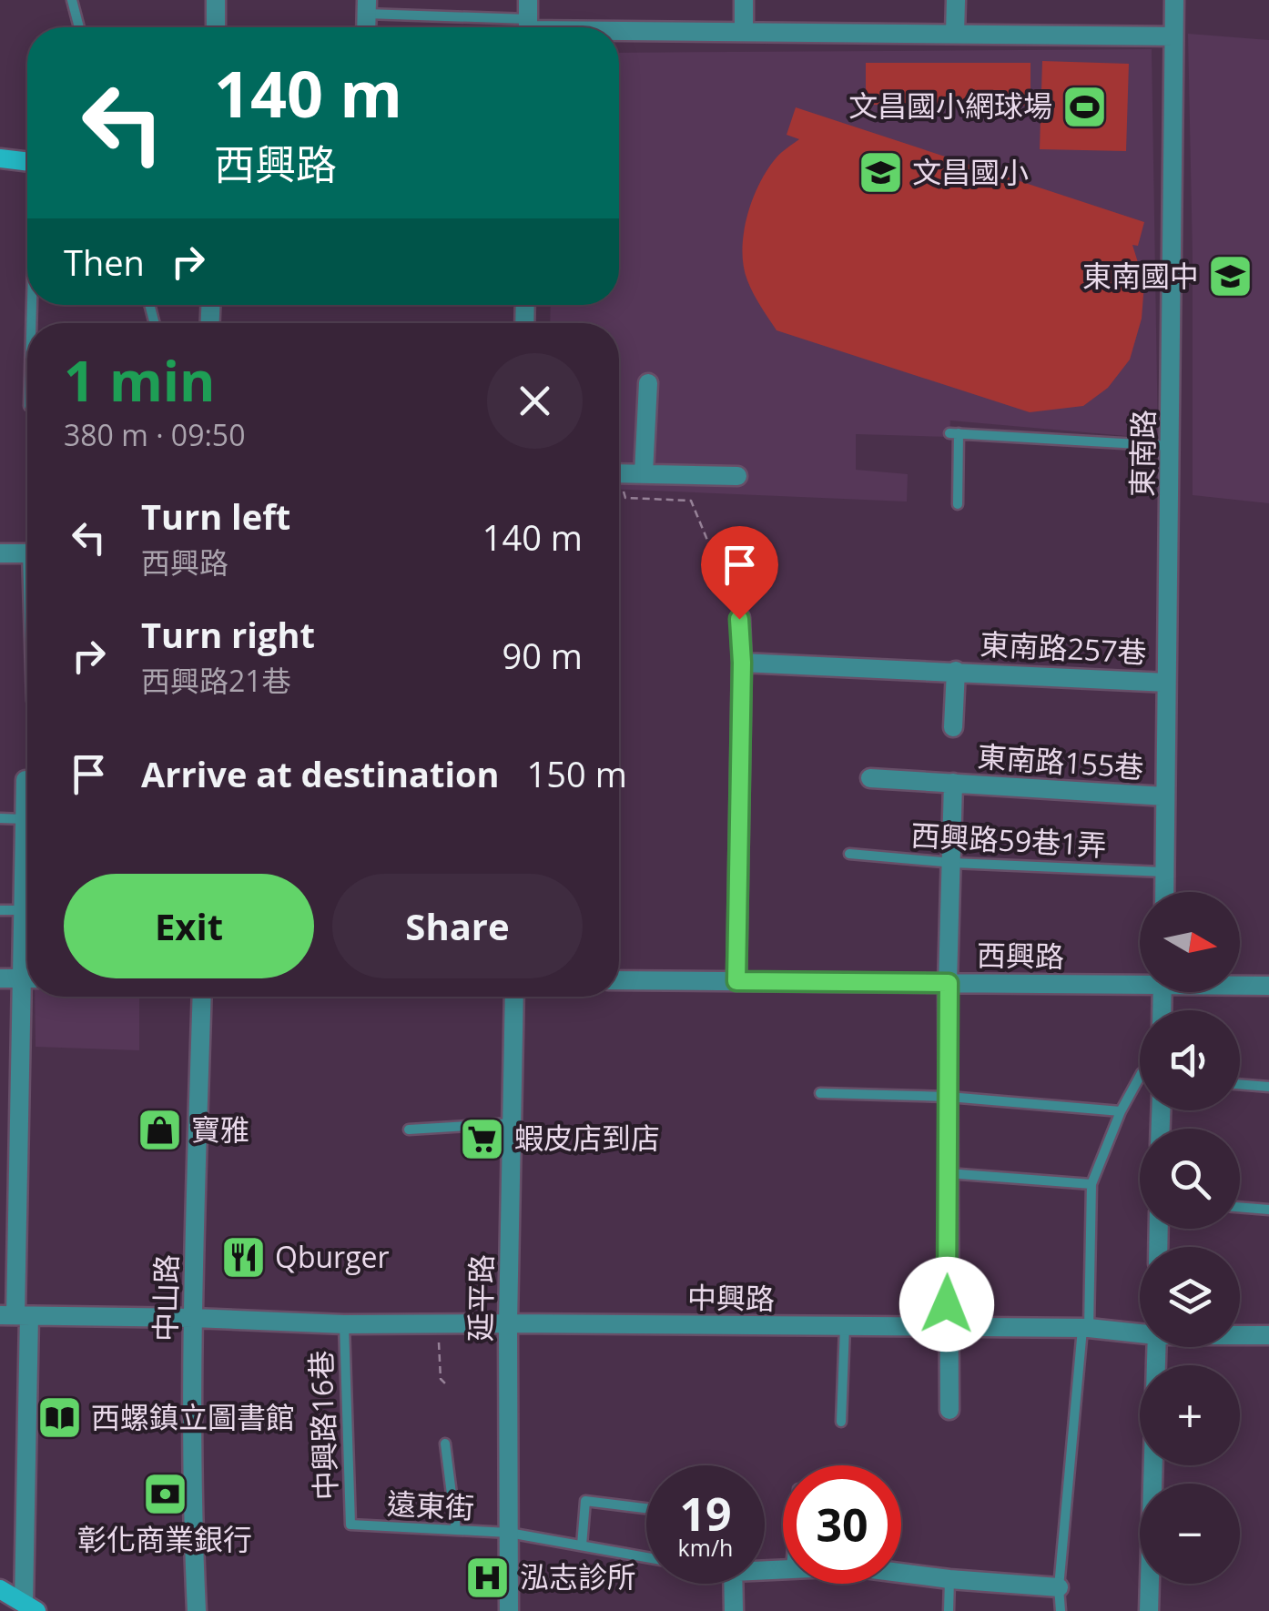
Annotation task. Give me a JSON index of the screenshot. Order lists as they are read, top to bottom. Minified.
{"streets":{"street":["東南路","東南路257巷","東南路155巷","西興路","中山路","延平路","中興路"],"lane":["西興路59巷1弄","中興路16巷","遠東街"]},"crossings":[["東南路","東南路257巷"],["東南路","東南路155巷"],["東南路","西興路59巷1弄"],["東南路155巷","西興路59巷1弄"],["東南路155巷","西興路"],["東南路155巷","中興路"],["中山路","中興路"],["延平路","中興路"],["延平路","遠東街"],["中興路","中興路16巷"],["中興路16巷","遠東街"]],"places":{"sports":["文昌國小網球場"],"school or university":["文昌國小","東南國中"],"shop":["寶雅"],"supermarket":["蝦皮店到店"],"restaurant":["Qburger"],"library":["西螺鎮立圖書館"],"bank":["彰化商業銀行"],"hospital":["泓志診所"]},"north":"right","page":{"turn":["140 m","西興路"],"then":"Then","heading":["1 min","380 m · 09:50"],"list":[{"name":"Turn left","note":"西興路","value":"140 m"},{"name":"Turn right","note":"西興路21巷","value":"90 m"},{"name":"Arrive at destination","value":"150 m"}],"buttons":["Exit","Share"],"map_buttons":["+","−"],"speed":"19 km/h","limit":"30"}}
